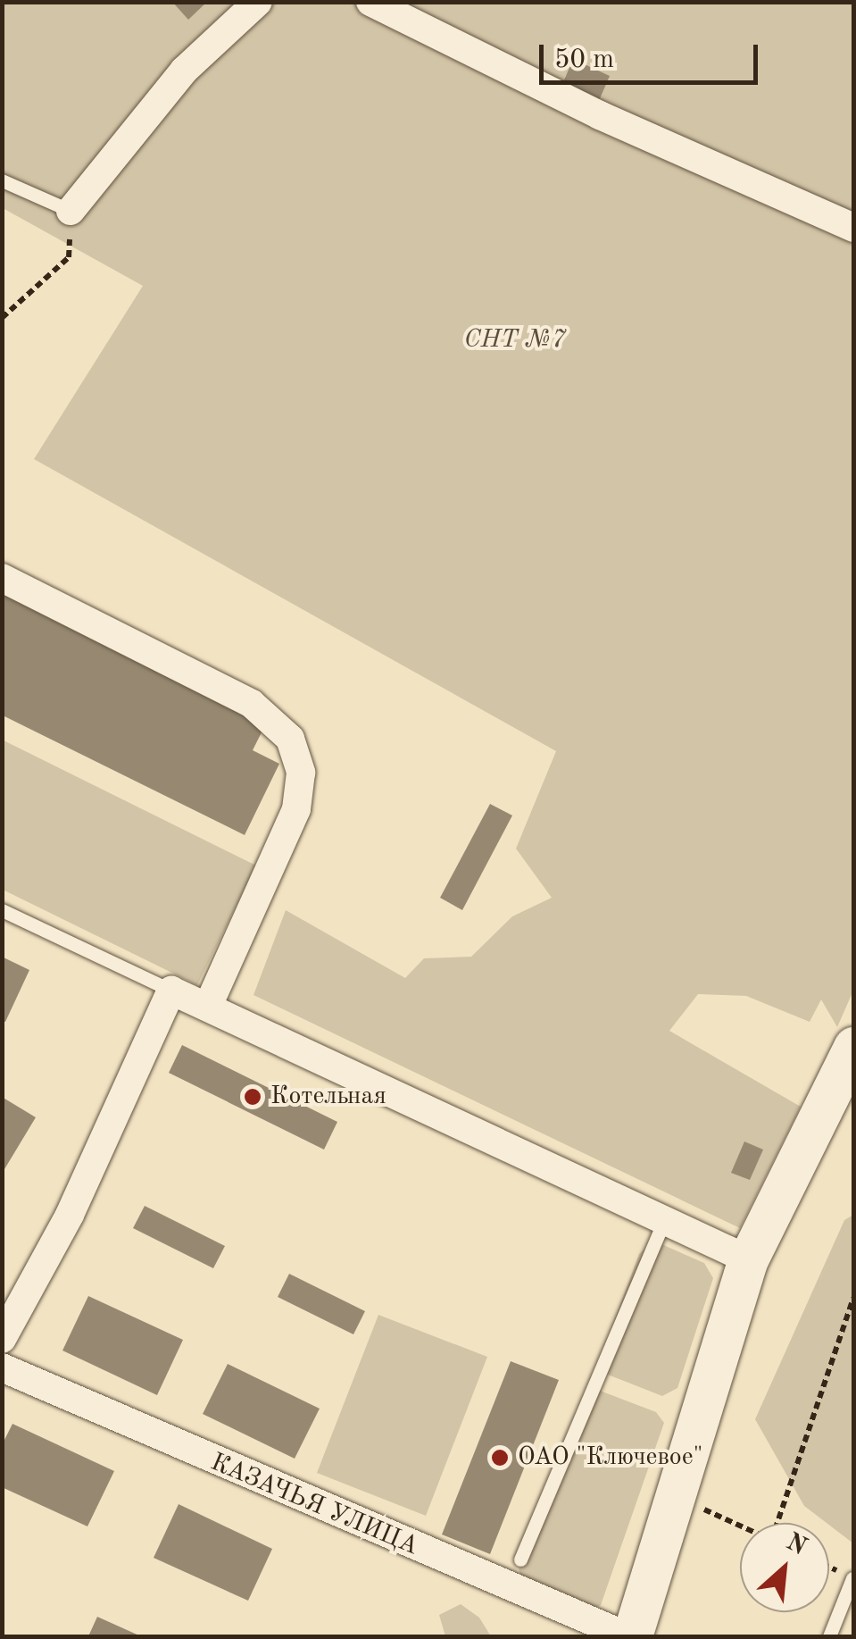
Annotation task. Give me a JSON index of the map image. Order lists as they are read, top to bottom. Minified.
{"streets":{"street":["КАЗАЧЬЯ УЛИЦА"]},"parks":["СНТ №7"],"places":["Котельная","ОАО \"Ключевое\""],"scale_bar":"50 m","north":"top right"}
